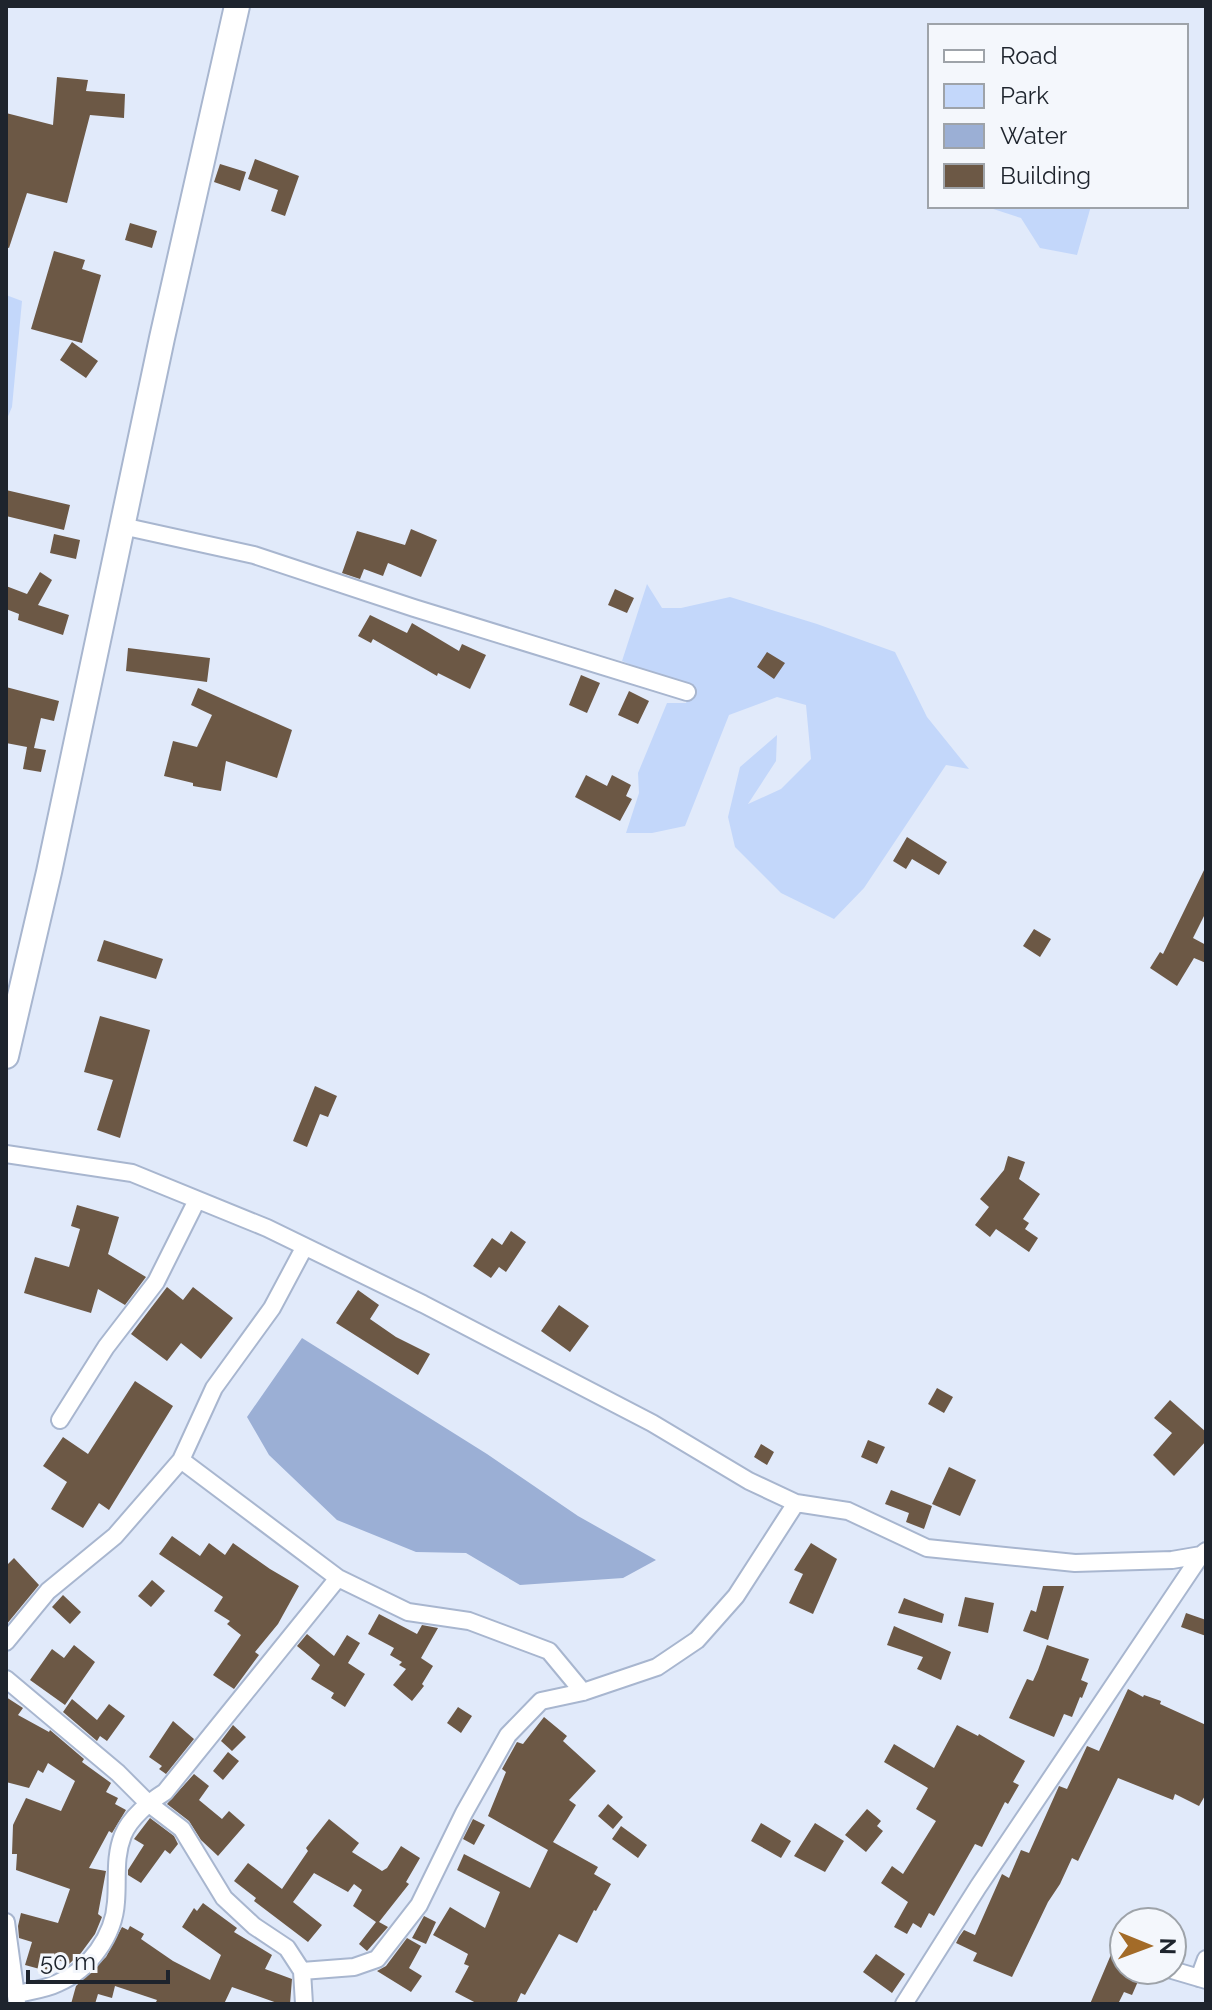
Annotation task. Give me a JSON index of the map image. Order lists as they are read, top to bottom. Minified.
{"legend":["Road","Park","Water","Building"],"scale_bar":"50 m","north":"right"}
